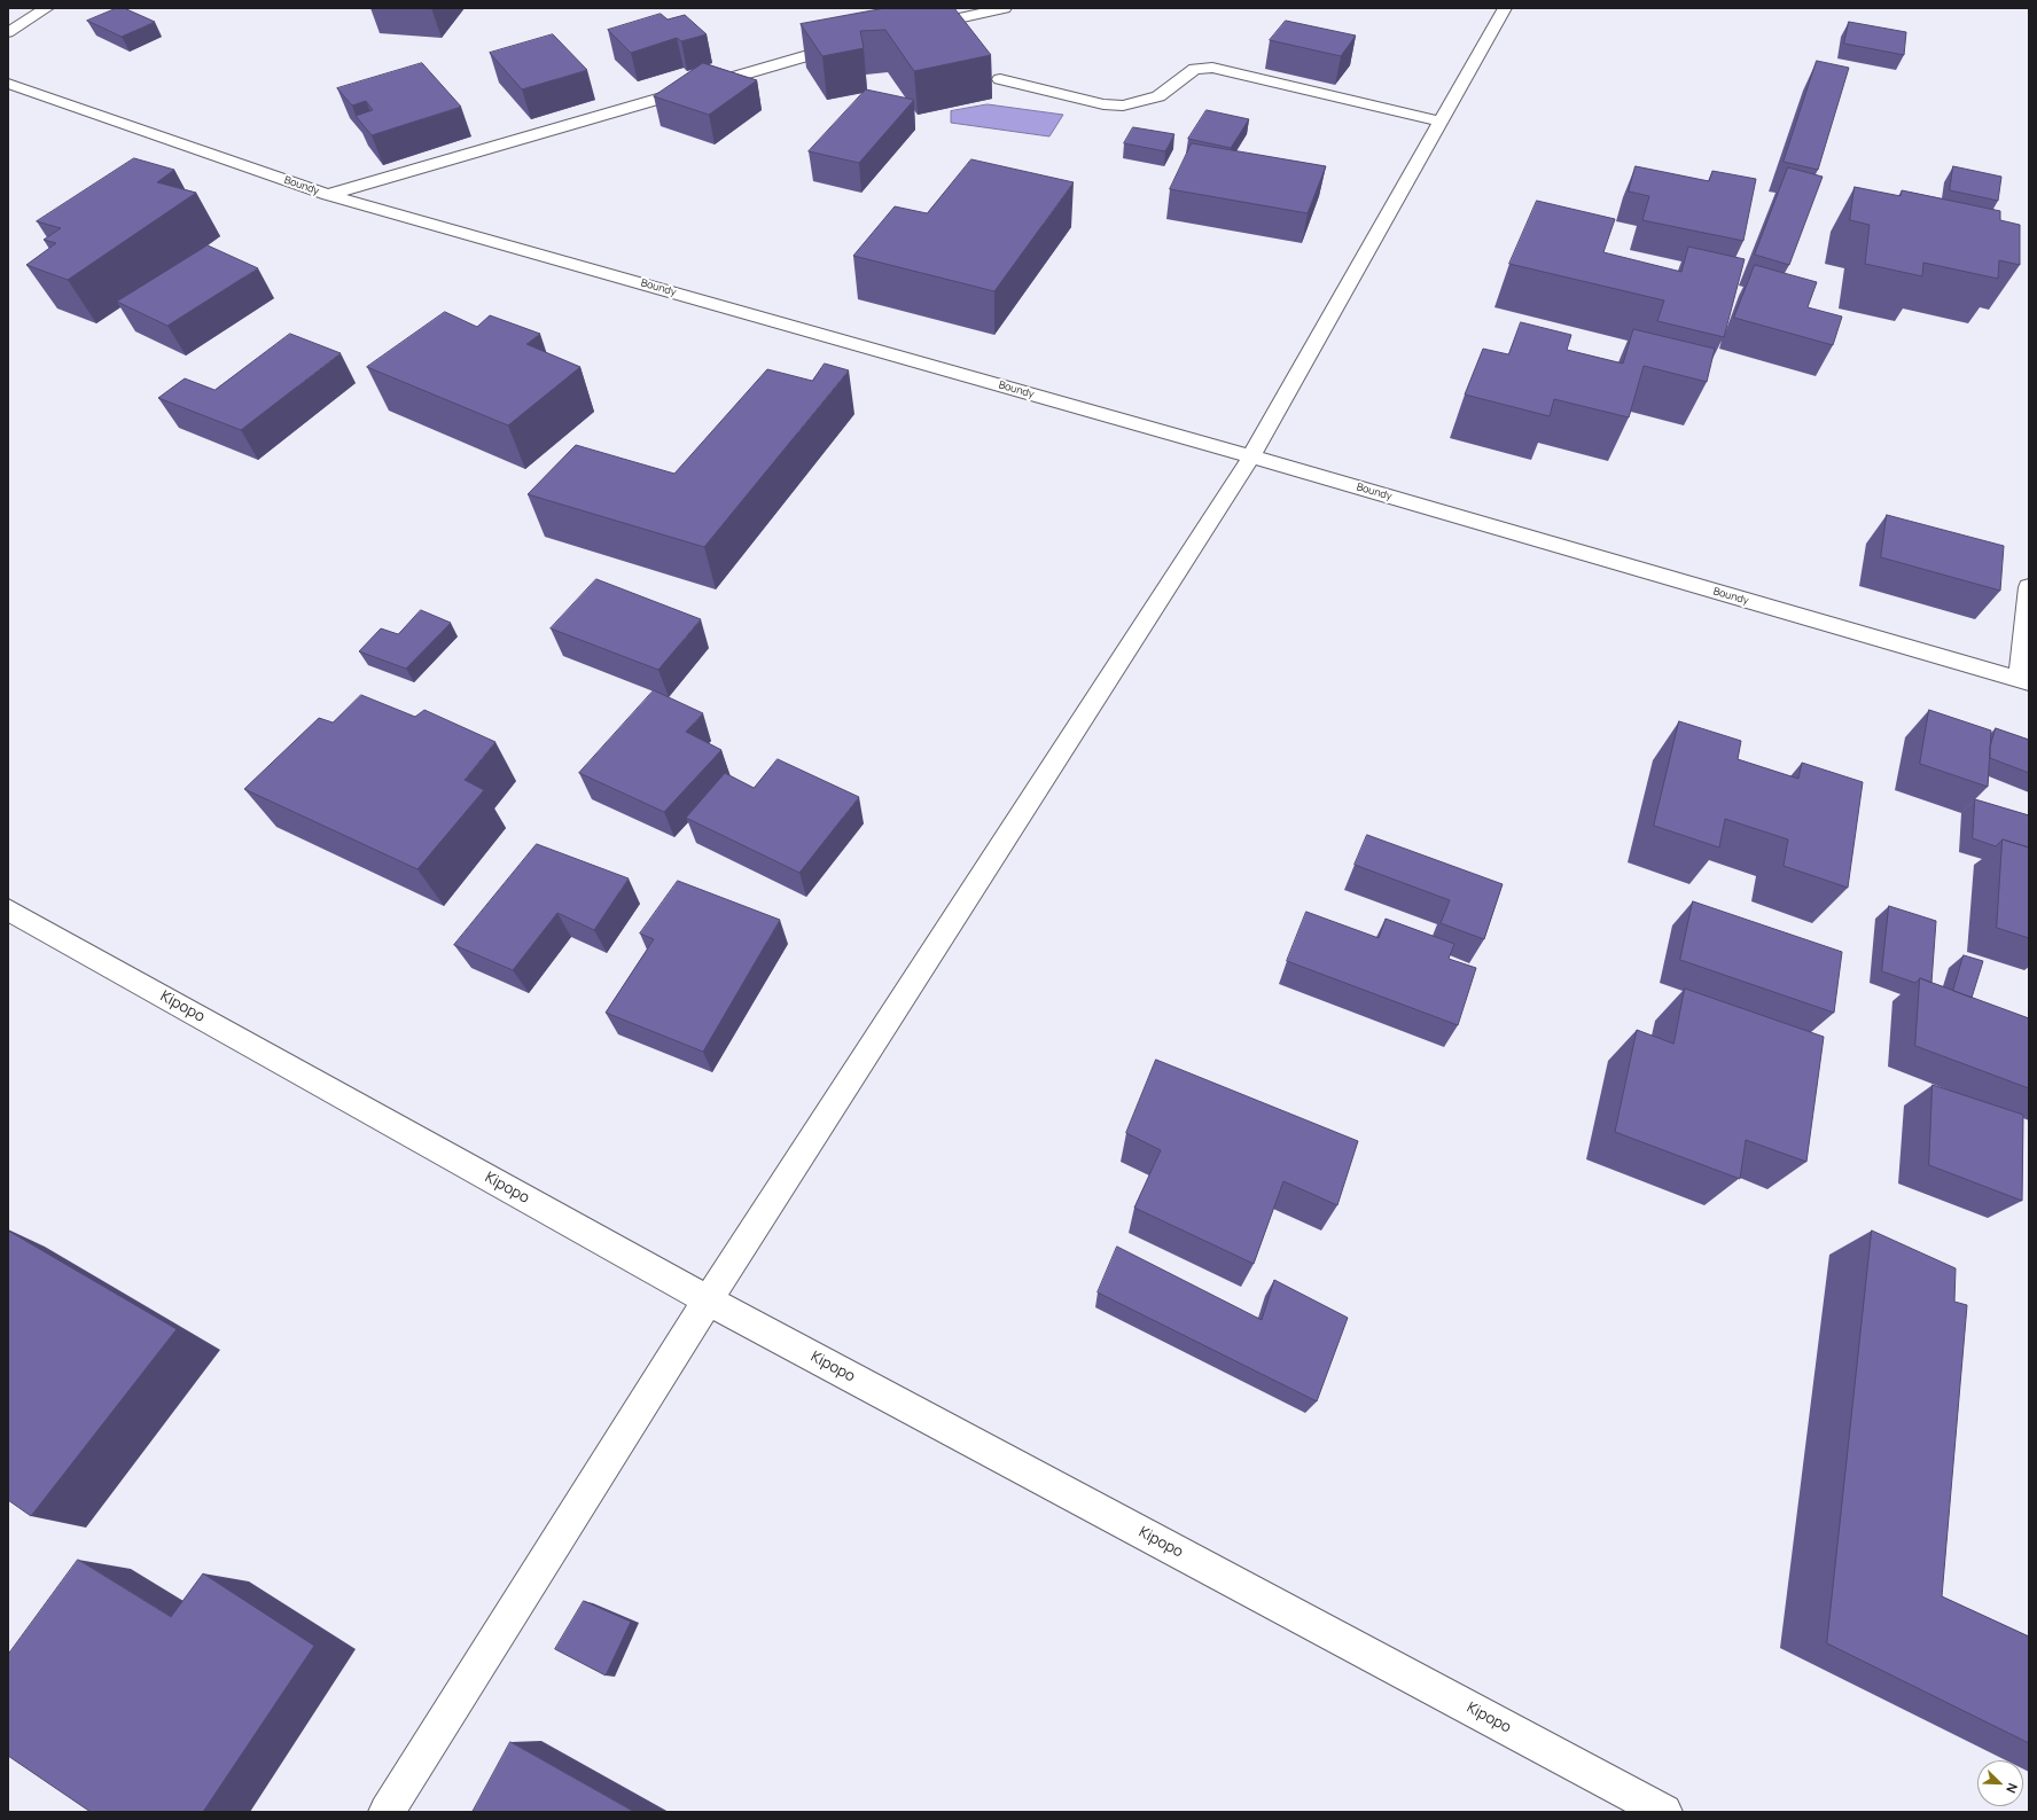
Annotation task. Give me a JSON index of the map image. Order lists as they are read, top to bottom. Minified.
{"streets":{"street":["Boundy","Kipopo"]},"north":"bottom right"}
